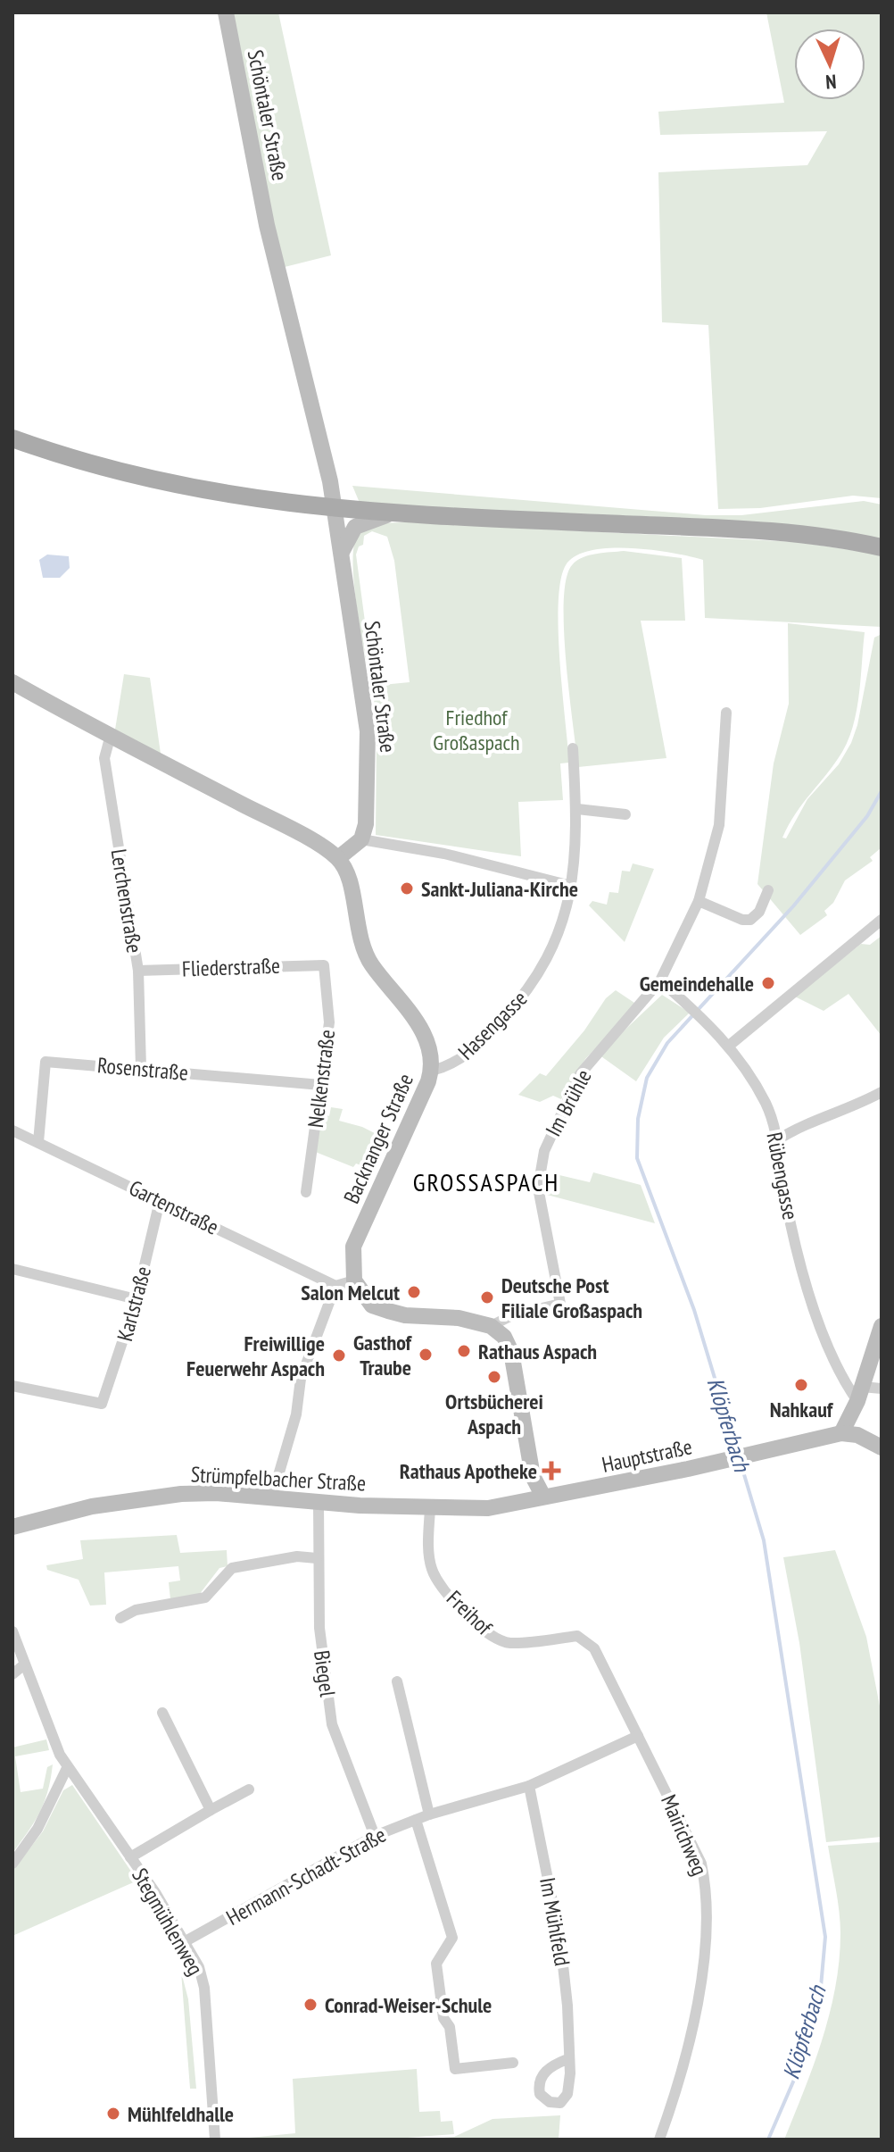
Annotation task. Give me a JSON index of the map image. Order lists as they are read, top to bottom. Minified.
{"streets":{"street":["Schöntaler Straße","Lerchenstraße","Fliederstraße","Hasengasse","Rosenstraße","Nelkenstraße","Im Brühle","Backnanger Straße","Rübengasse","Gartenstraße","Karlstraße","Hauptstraße","Strümpfelbacher Straße","Freihof","Biegel","Mairichweg","Hermann-Schadt-Straße","Stegmühlenweg","Im Mühlfeld"]},"crossings":[["Lerchenstraße","Fliederstraße"],["Lerchenstraße","Rosenstraße"],["Fliederstraße","Nelkenstraße"],["Hasengasse","Backnanger Straße"],["Rosenstraße","Nelkenstraße"],["Rosenstraße","Gartenstraße"],["Im Brühle","Rübengasse"],["Gartenstraße","Karlstraße"],["Hauptstraße","Strümpfelbacher Straße"],["Strümpfelbacher Straße","Freihof"],["Strümpfelbacher Straße","Biegel"],["Freihof","Mairichweg"],["Biegel","Hermann-Schadt-Straße"],["Mairichweg","Hermann-Schadt-Straße"],["Hermann-Schadt-Straße","Stegmühlenweg"],["Hermann-Schadt-Straße","Im Mühlfeld"]],"districts":["GROSSASPACH"],"water":["Klöpferbach"],"parks":["Friedhof Großaspach"],"places":{"other":["Sankt-Juliana-Kirche","Gemeindehalle","Salon Melcut","Deutsche Post Filiale Großaspach","Rathaus Aspach","Gasthof Traube","Freiwillige Feuerwehr Aspach","Ortsbücherei Aspach","Nahkauf","Conrad-Weiser-Schule","Mühlfeldhalle"],"health":["Rathaus Apotheke"]},"north":"bottom"}
